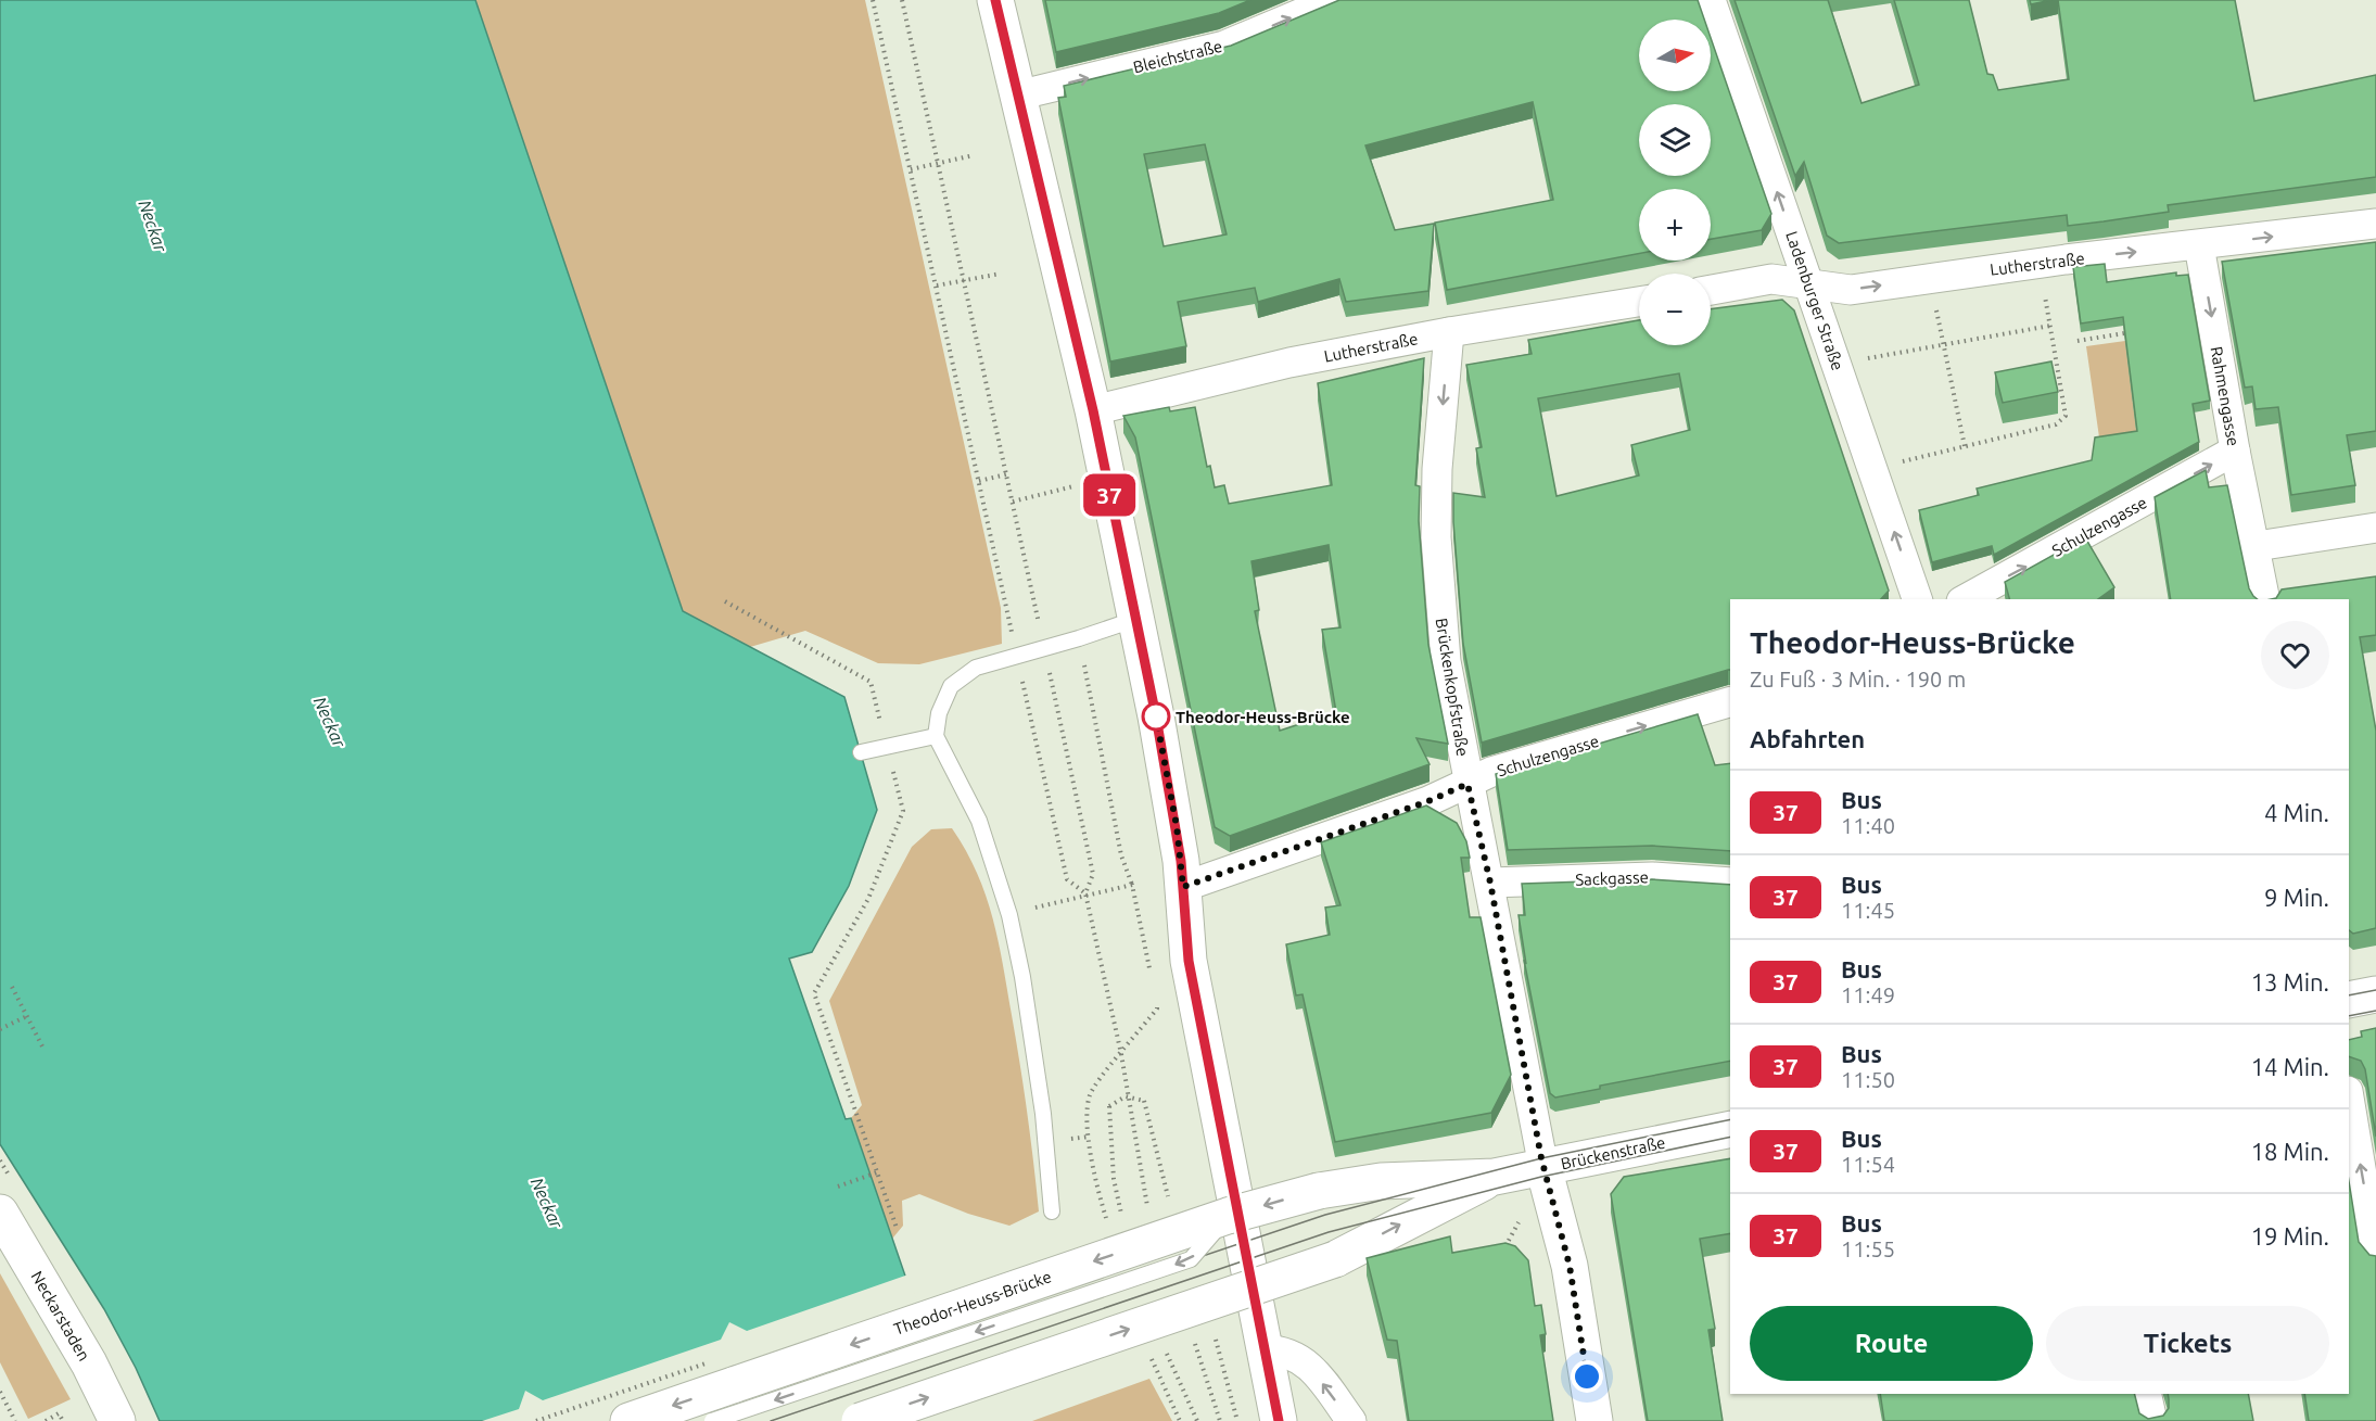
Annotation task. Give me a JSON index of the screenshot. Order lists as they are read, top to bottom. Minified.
{"streets":{"main road":["Brückenkopfstraße","Brückenstraße","Theodor-Heuss-Brücke","Neckarstaden"],"street":["Bleichstraße","Lutherstraße","Ladenburger Straße","Rahmengasse","Schulzengasse","Sackgasse"]},"crossings":[["Lutherstraße","Ladenburger Straße"],["Lutherstraße","Rahmengasse"],["Lutherstraße","Brückenkopfstraße"],["Rahmengasse","Schulzengasse"],["Schulzengasse","Brückenkopfstraße"],["Brückenkopfstraße","Sackgasse"],["Brückenkopfstraße","Brückenstraße"],["Brückenstraße","Theodor-Heuss-Brücke"]],"one_way":["Bleichstraße","Lutherstraße","Ladenburger Straße","Rahmengasse","Schulzengasse","Brückenkopfstraße","Brückenstraße","Theodor-Heuss-Brücke"],"water":["Neckar"],"places":["Theodor-Heuss-Brücke"],"lines":["bus line 37"],"north":"right","page":{"on_map":"37","map_buttons":["+","−"],"heading":[["Theodor-Heuss-Brücke","Zu Fuß · 3 Min. · 190 m"],"Abfahrten"],"list":[{"mark":"37","name":"Bus","note":"11:40","value":"4 Min."},{"mark":"37","name":"Bus","note":"11:45","value":"9 Min."},{"mark":"37","name":"Bus","note":"11:49","value":"13 Min."},{"mark":"37","name":"Bus","note":"11:50","value":"14 Min."},{"mark":"37","name":"Bus","note":"11:54","value":"18 Min."},{"mark":"37","name":"Bus","note":"11:55","value":"19 Min."}],"buttons":["Route","Tickets"]}}
